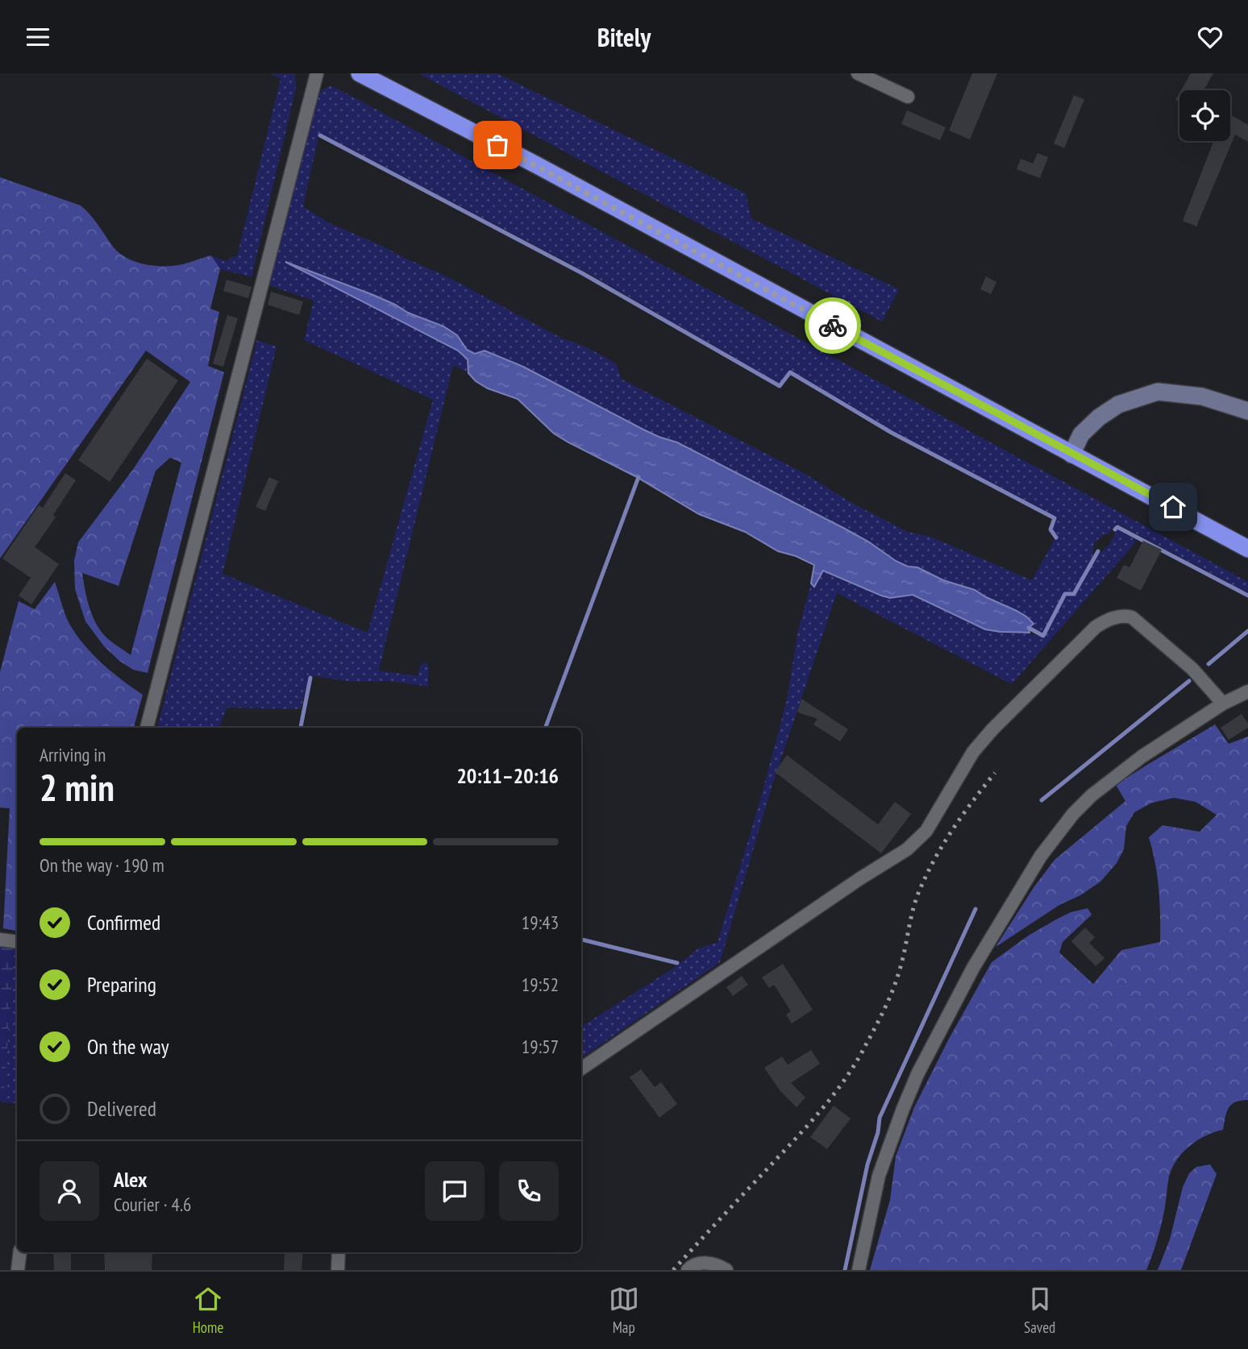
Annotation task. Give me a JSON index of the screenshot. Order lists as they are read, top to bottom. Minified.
{"page":{"header":"Bitely","heading":["2 min","Arriving in","20:11–20:16"],"panel":["Alex","Courier · 4.6"],"bar":"On the way · 190 m","list":[["Confirmed","19:43"],["Preparing","19:52"],["On the way","19:57"],"Delivered"],"tabs":["Home","Map","Saved"]}}
